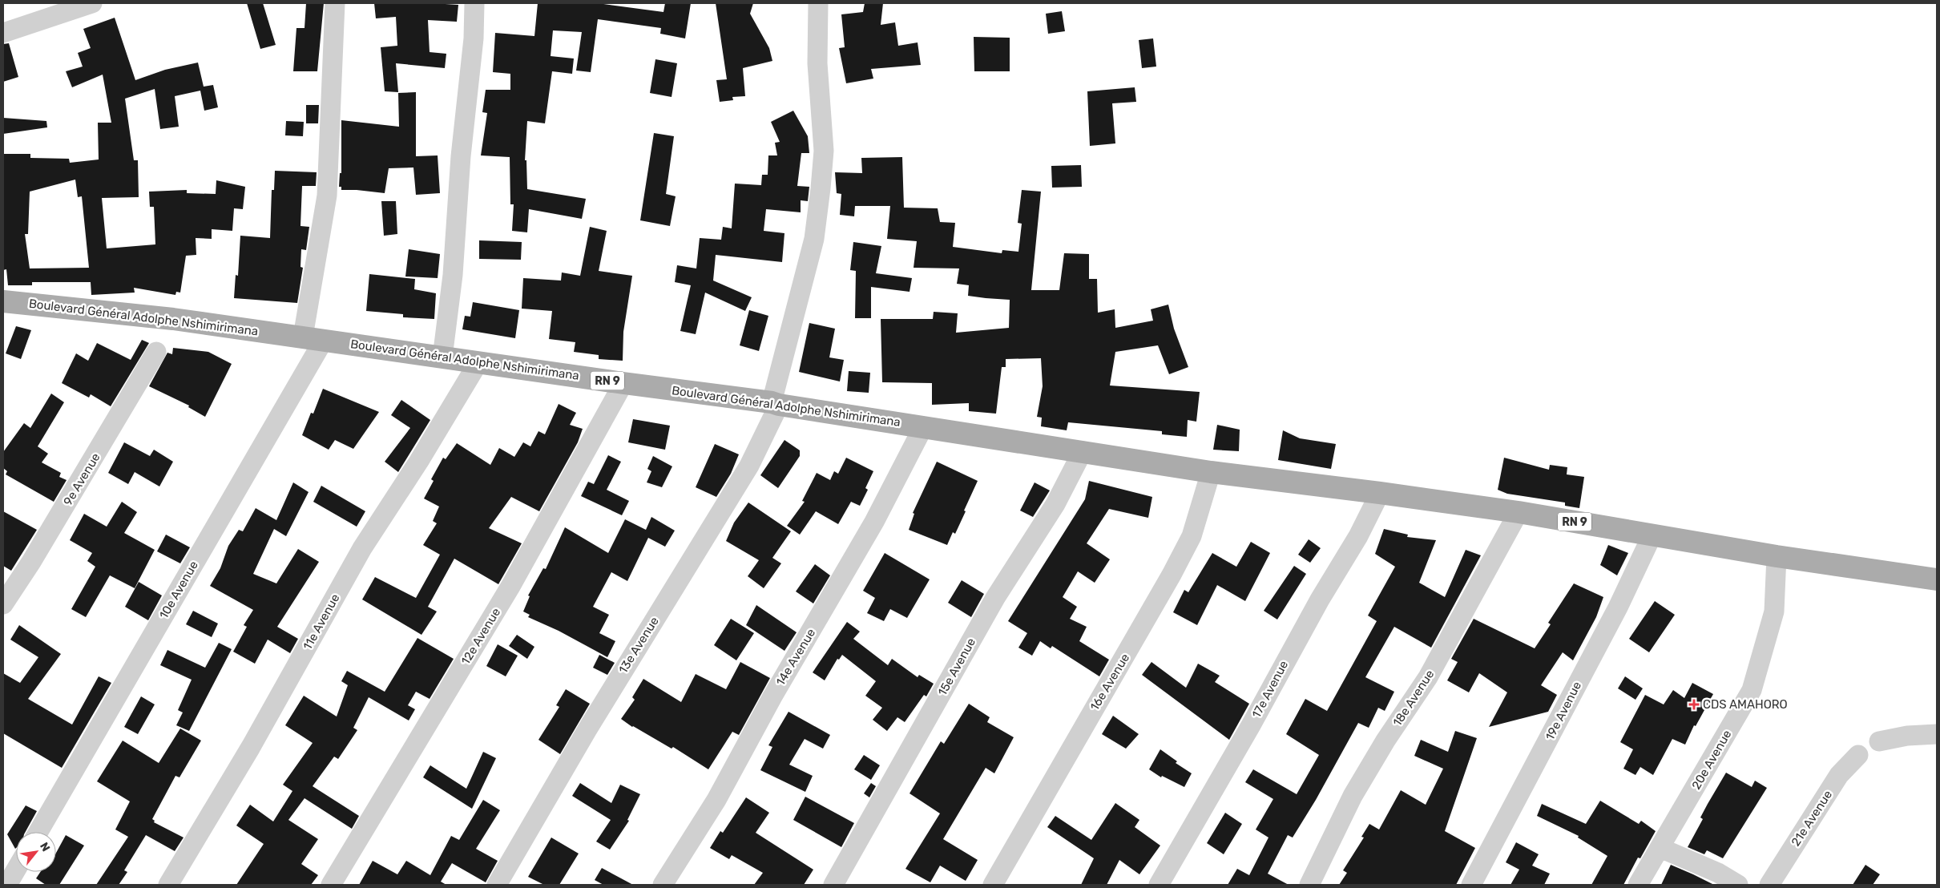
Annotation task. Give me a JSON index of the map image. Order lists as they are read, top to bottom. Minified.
{"streets":{"main road":["Boulevard Général Adolphe Nshimirimana","RN 9"],"street":["9e Avenue","10e Avenue","11e Avenue","12e Avenue","13e Avenue","14e Avenue","15e Avenue","16e Avenue","17e Avenue","18e Avenue","19e Avenue","20e Avenue","21e Avenue"]},"crossings":[["Boulevard Général Adolphe Nshimirimana","RN 9"],["Boulevard Général Adolphe Nshimirimana","10e Avenue"],["Boulevard Général Adolphe Nshimirimana","11e Avenue"],["Boulevard Général Adolphe Nshimirimana","12e Avenue"],["Boulevard Général Adolphe Nshimirimana","13e Avenue"],["Boulevard Général Adolphe Nshimirimana","14e Avenue"],["Boulevard Général Adolphe Nshimirimana","15e Avenue"],["Boulevard Général Adolphe Nshimirimana","16e Avenue"],["RN 9","16e Avenue"],["RN 9","17e Avenue"],["RN 9","18e Avenue"],["RN 9","19e Avenue"],["RN 9","20e Avenue"]],"places":{"health":["CDS AMAHORO"]},"north":"top right"}
